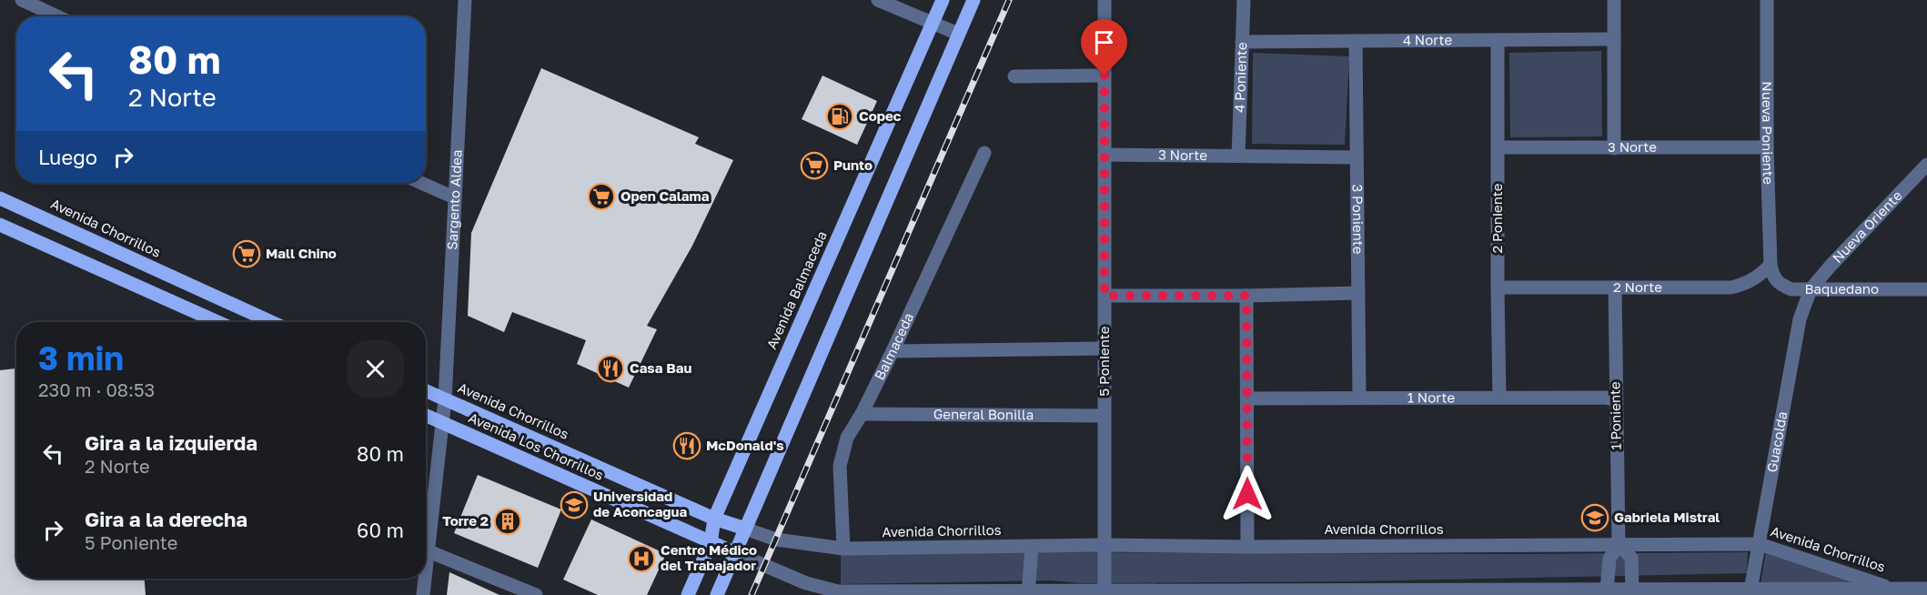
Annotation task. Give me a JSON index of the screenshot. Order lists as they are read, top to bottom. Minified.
{"streets":{"main road":["Avenida Chorrillos","Avenida Balmaceda","Avenida Los Chorrillos"],"street":["4 Norte","4 Poniente","Nueva Poniente","3 Norte","Sargento Aldea","2 Poniente","3 Poniente","Nueva Oriente","2 Norte","Baquedano","Balmaceda","5 Poniente","1 Norte","General Bonilla","1 Poniente","Guacolda"]},"crossings":[["4 Norte","4 Poniente"],["4 Norte","2 Poniente"],["4 Norte","3 Poniente"],["4 Poniente","3 Norte"],["Nueva Poniente","3 Norte"],["Nueva Poniente","2 Norte"],["Nueva Poniente","Baquedano"],["3 Norte","2 Poniente"],["3 Norte","3 Poniente"],["3 Norte","5 Poniente"],["Sargento Aldea","Avenida Chorrillos"],["Sargento Aldea","Avenida Los Chorrillos"],["2 Poniente","2 Norte"],["2 Poniente","1 Norte"],["3 Poniente","1 Norte"],["Nueva Oriente","Baquedano"],["Nueva Oriente","Guacolda"],["Avenida Chorrillos","Avenida Balmaceda"],["Avenida Chorrillos","Balmaceda"],["Avenida Chorrillos","5 Poniente"],["Avenida Chorrillos","1 Poniente"],["Avenida Chorrillos","Guacolda"],["Avenida Chorrillos","Avenida Los Chorrillos"],["2 Norte","Baquedano"],["2 Norte","1 Poniente"],["Baquedano","Guacolda"],["Avenida Balmaceda","Avenida Los Chorrillos"],["Balmaceda","General Bonilla"],["5 Poniente","General Bonilla"],["1 Norte","1 Poniente"]],"places":{"fuel station":["Copec"],"supermarket":["Punto","Open Calama","Mall Chino"],"restaurant":["Casa Bau","McDonald's"],"school or university":["Universidad de Aconcagua","Gabriela Mistral"],"building":["Torre 2"],"hospital":["Centro Médico del Trabajador"]},"page":{"turn":["80 m","2 Norte"],"then":"Luego","heading":["3 min","230 m · 08:53"],"list":[{"name":"Gira a la izquierda","note":"2 Norte","value":"80 m"},{"name":"Gira a la derecha","note":"5 Poniente","value":"60 m"}]}}
